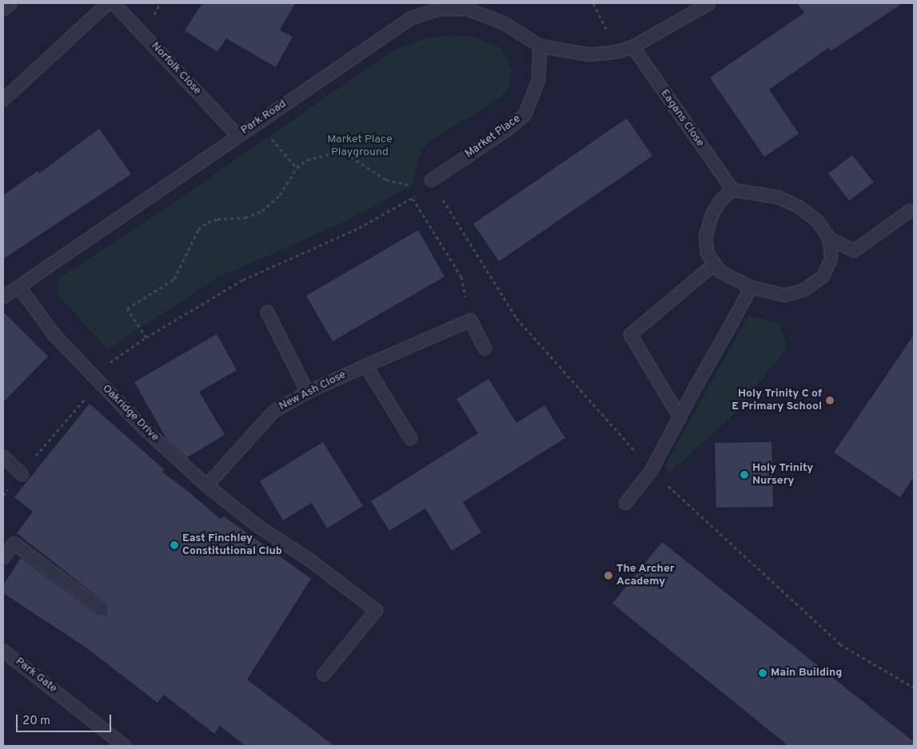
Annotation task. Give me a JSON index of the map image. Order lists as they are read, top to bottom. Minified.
{"streets":{"street":["Norfolk Close","Park Road","Eagans Close","Market Place","New Ash Close","Oakridge Drive","Park Gate"]},"crossings":[["Norfolk Close","Park Road"],["Park Road","Market Place"],["Park Road","Oakridge Drive"],["New Ash Close","Oakridge Drive"]],"parks":["Market Place Playground"],"places":["Holy Trinity C of E Primary School","Holy Trinity Nursery","East Finchley Constitutional Club","The Archer Academy","Main Building"],"scale_bar":"20 m"}
